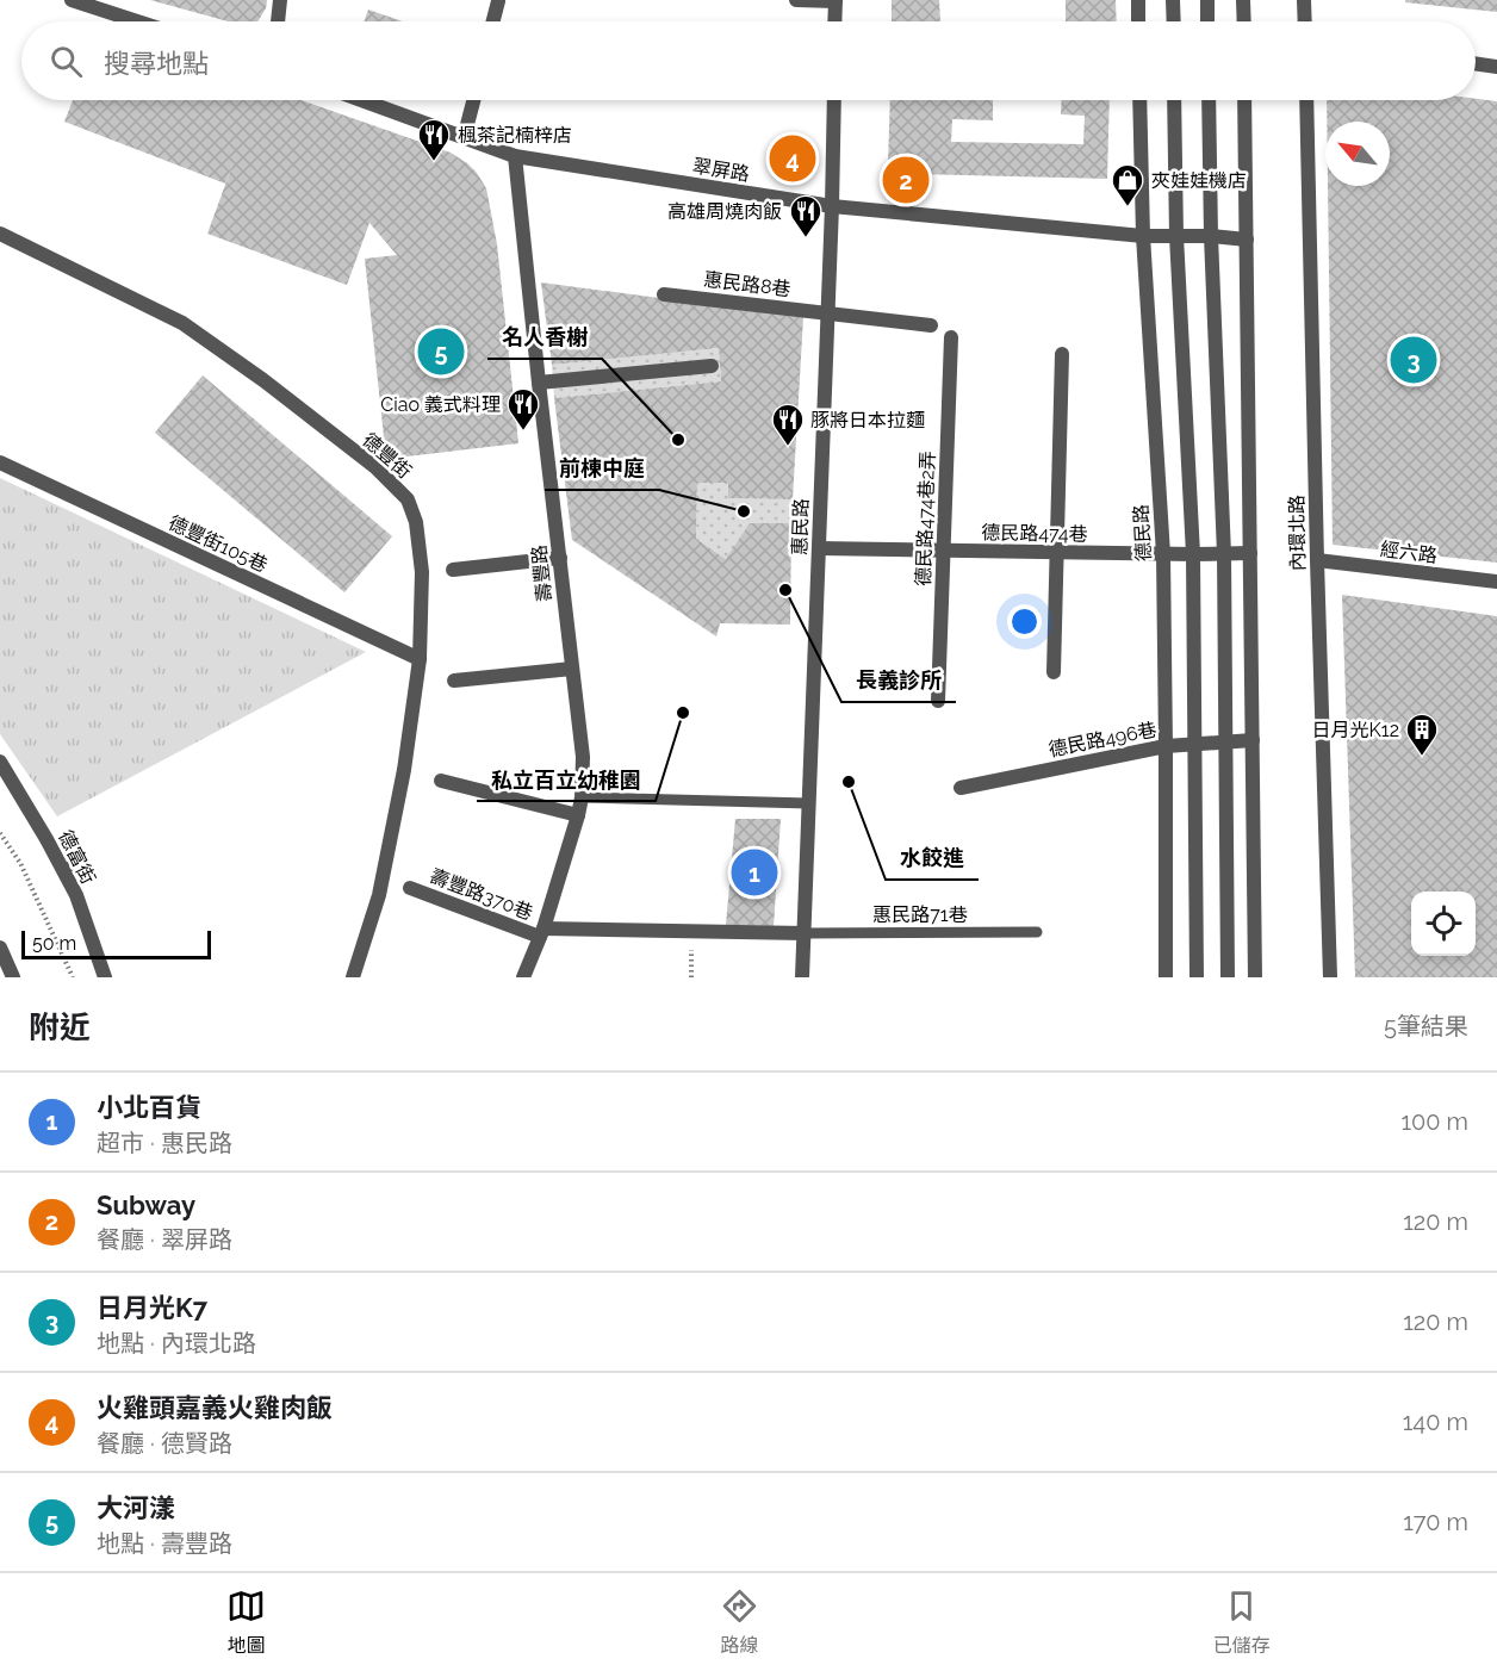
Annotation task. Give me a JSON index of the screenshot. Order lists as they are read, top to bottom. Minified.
{"streets":{"street":["翠屏路","惠民路8巷","德豐街","德民路474巷2弄","惠民路","德民路474巷","德民路","內環北路","德豐街105巷","經六路","壽豐路","德民路496巷","德富街","壽豐路370巷"],"lane":["惠民路71巷"]},"crossings":[["翠屏路","惠民路"],["翠屏路","德民路"],["翠屏路","壽豐路"],["惠民路8巷","惠民路"],["德豐街","德豐街105巷"],["德民路474巷2弄","德民路474巷"],["惠民路","德民路474巷"],["惠民路","壽豐路370巷"],["惠民路","惠民路71巷"],["德民路474巷","德民路"],["德民路","德民路496巷"],["內環北路","經六路"],["壽豐路","壽豐路370巷"],["壽豐路370巷","惠民路71巷"]],"places":{"restaurant":["楓茶記楠梓店","高雄周燒肉飯","Ciao 義式料理","豚將日本拉麵"],"shop":["夾娃娃機店"],"other":["名人香榭","前棟中庭","長義診所","私立百立幼稚園","水餃進"],"building":["日月光K12"]},"scale_bar":"50 m","north":"top left","page":{"search":"搜尋地點","pins":["4","2","5","3","1"],"scale":"50 m","heading":["附近","5筆結果"],"list":[{"mark":"1","name":"小北百貨","note":"超市 · 惠民路","value":"100 m"},{"mark":"2","name":"Subway","note":"餐廳 · 翠屏路","value":"120 m"},{"mark":"3","name":"日月光K7","note":"地點 · 內環北路","value":"120 m"},{"mark":"4","name":"火雞頭嘉義火雞肉飯","note":"餐廳 · 德賢路","value":"140 m"},{"mark":"5","name":"大河漾","note":"地點 · 壽豐路","value":"170 m"}],"nav":["地圖","路線","已儲存"]}}
